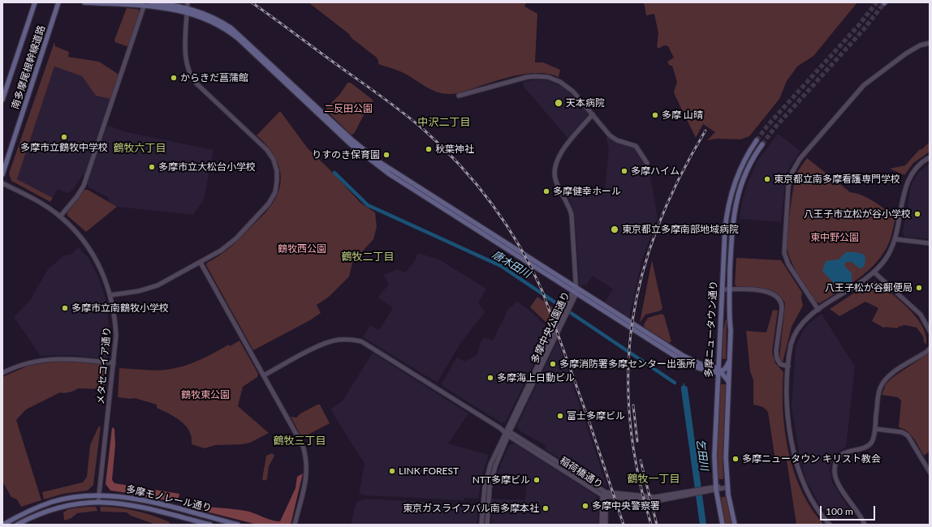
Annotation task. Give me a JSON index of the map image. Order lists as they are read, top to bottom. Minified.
{"streets":{"main road":["南多摩尾根幹線道路","多摩ニュータウン通り","多摩モノレール通り"],"street":["多摩中央公園通り","メタセコイア通り","稲荷橋通り"]},"crossings":[["多摩中央公園通り","稲荷橋通り"],["多摩ニュータウン通り","稲荷橋通り"],["メタセコイア通り","多摩モノレール通り"]],"districts":["中沢二丁目","鶴牧六丁目","鶴牧二丁目","鶴牧三丁目","鶴牧一丁目"],"water":["唐木田川","乞田川"],"parks":["二反田公園","東中野公園","鶴牧西公園","鶴牧東公園"],"places":["からきだ菖蒲館","天本病院","多摩 山晴","多摩市立鶴牧中学校","秋葉神社","りすのき保育園","多摩市立大松台小学校","多摩ハイム","東京都立南多摩看護専門学校","多摩健幸ホール","八王子市立松が谷小学校","東京都立多摩南部地域病院","八王子松が谷郵便局","多摩市立南鶴牧小学校","多摩消防署多摩センター出張所","多摩海上日動ビル","富士多摩ビル","多摩ニュータウン キリスト教会","LINK FOREST","NTT多摩ビル","多摩中央警察署","東京ガスライフバル南多摩本社"],"scale_bar":"100 m"}
